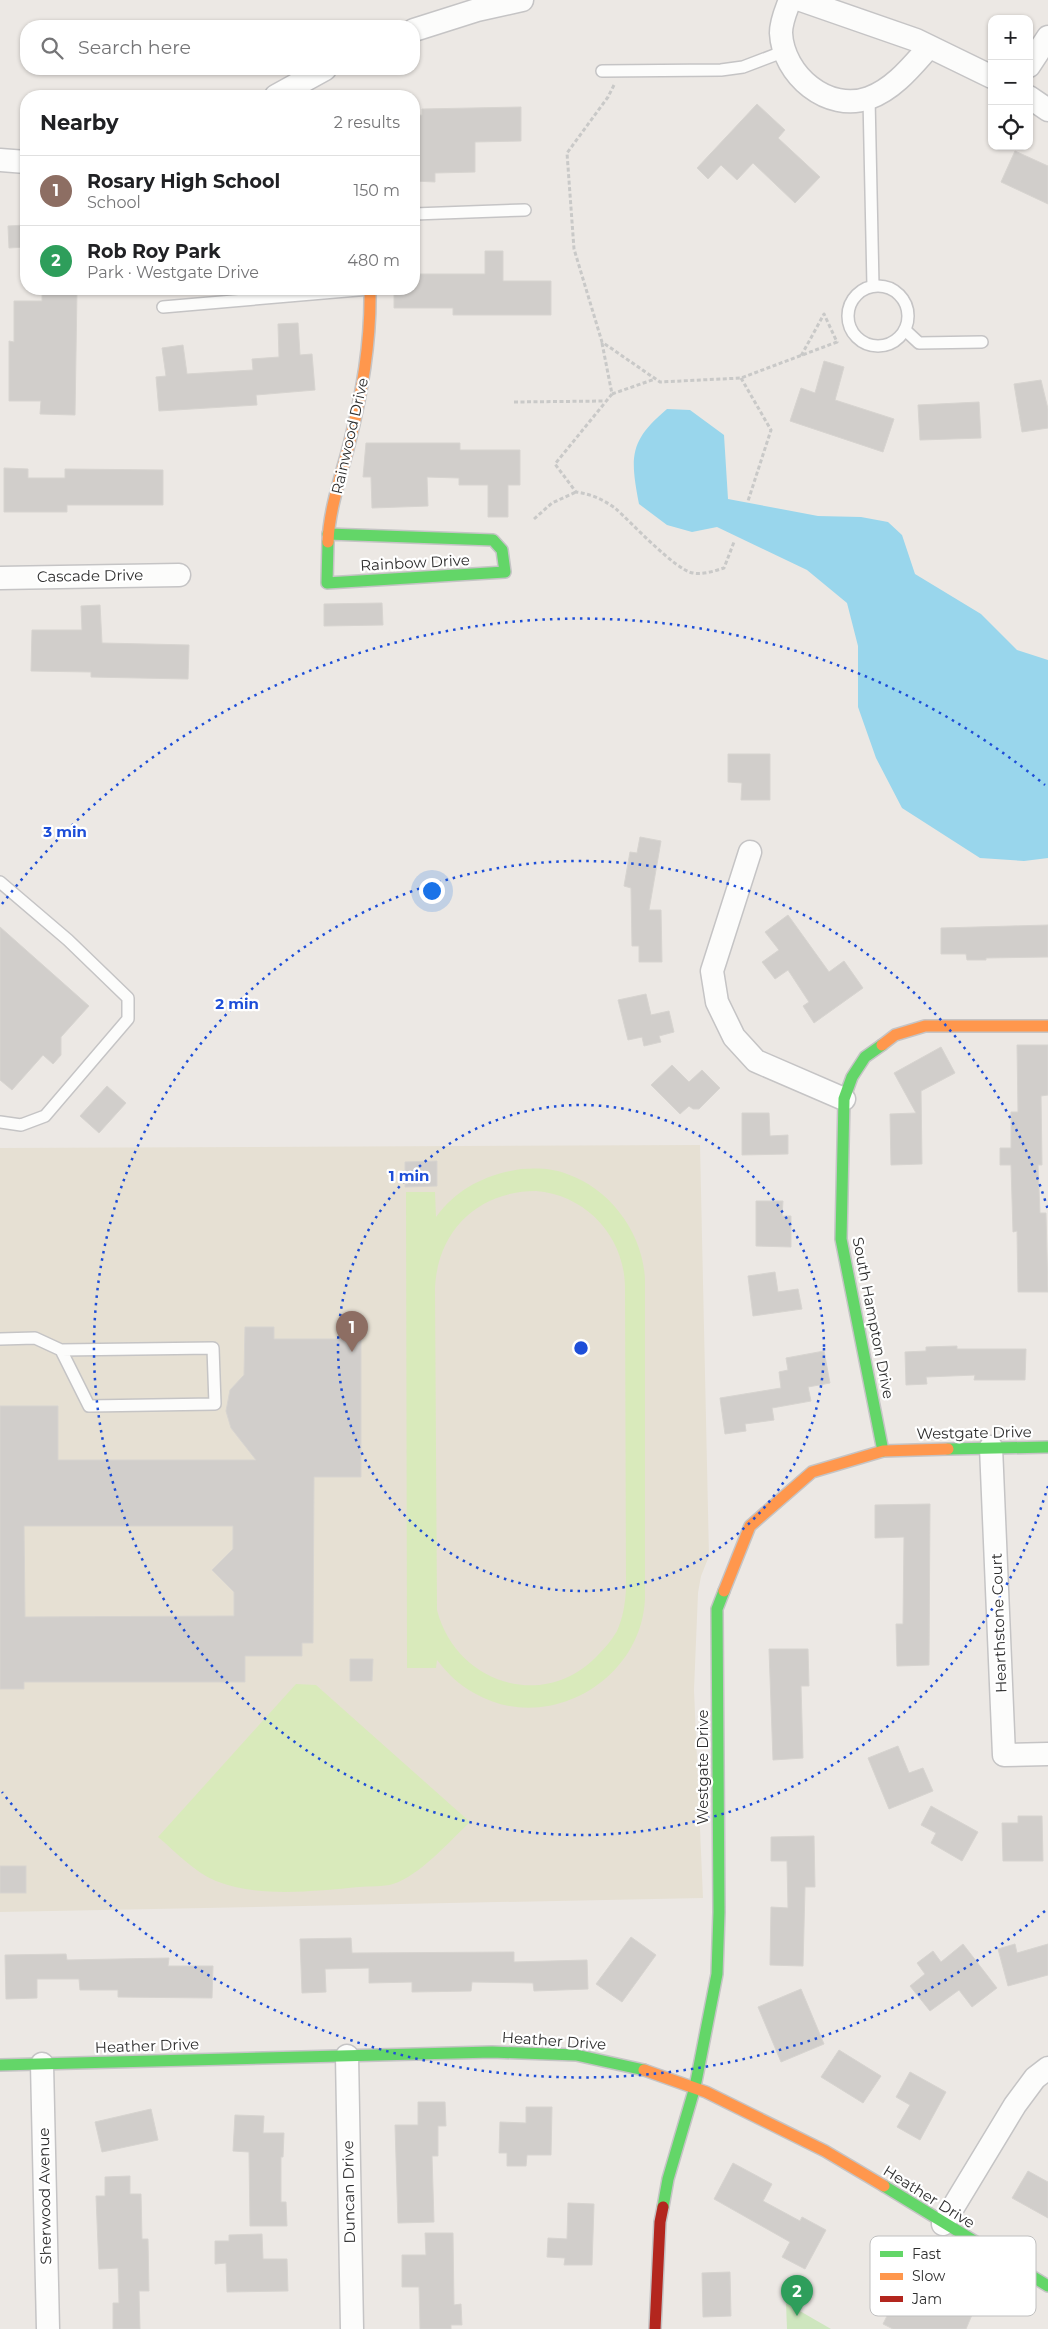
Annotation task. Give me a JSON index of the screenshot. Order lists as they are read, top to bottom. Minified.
{"streets":{"street":["Rainwood Drive","Rainbow Drive","Cascade Drive","South Hampton Drive","Westgate Drive","Hearthstone Court","Heather Drive","Duncan Drive","Sherwood Avenue"]},"crossings":[["Rainwood Drive","Rainbow Drive"],["South Hampton Drive","Westgate Drive"],["Westgate Drive","Hearthstone Court"],["Westgate Drive","Heather Drive"],["Heather Drive","Duncan Drive"],["Heather Drive","Sherwood Avenue"]],"legend":["Fast","Slow","Jam"],"page":{"map_buttons":["+","−"],"search":"Search here","heading":["Nearby","2 results"],"list":[{"mark":"1","name":"Rosary High School","note":"School","value":"150 m"},{"mark":"2","name":"Rob Roy Park","note":"Park · Westgate Drive","value":"480 m"}],"pins":["1","2"]},"rings":["3 min","2 min","1 min"]}
